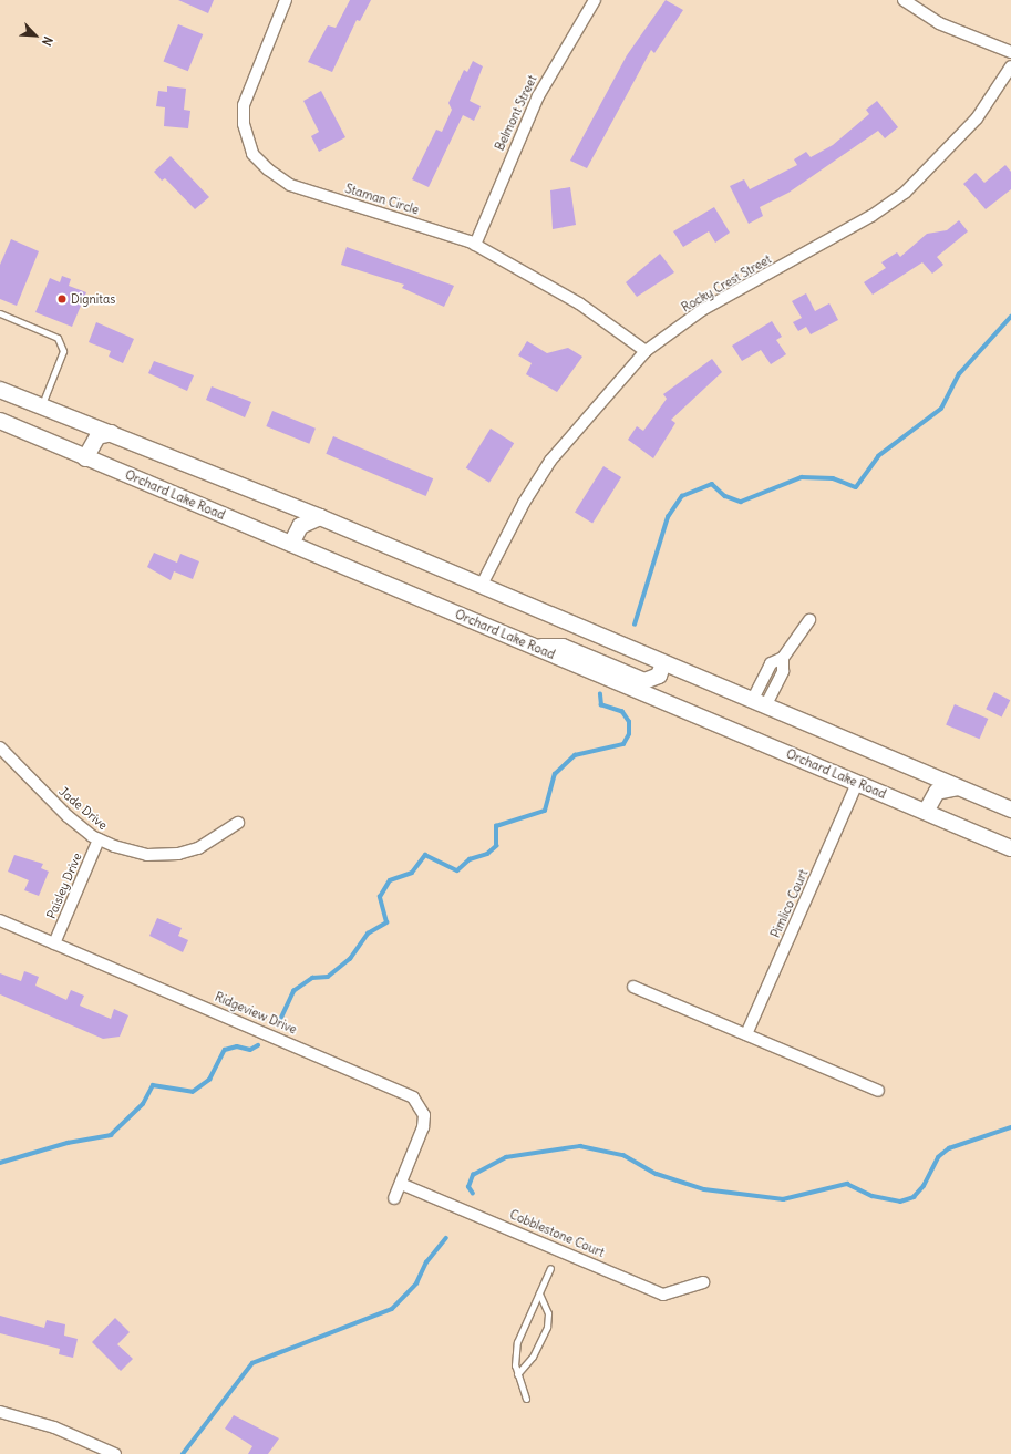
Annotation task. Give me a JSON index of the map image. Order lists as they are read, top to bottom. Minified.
{"streets":{"main road":["Orchard Lake Road"],"street":["Belmont Street","Staman Circle","Rocky Crest Street","Jade Drive","Paisley Drive","Pimlico Court","Ridgeview Drive","Cobblestone Court"]},"crossings":[["Belmont Street","Staman Circle"],["Staman Circle","Rocky Crest Street"],["Orchard Lake Road","Pimlico Court"],["Jade Drive","Paisley Drive"],["Paisley Drive","Ridgeview Drive"],["Ridgeview Drive","Cobblestone Court"]],"places":["Dignitas"],"north":"bottom right"}
